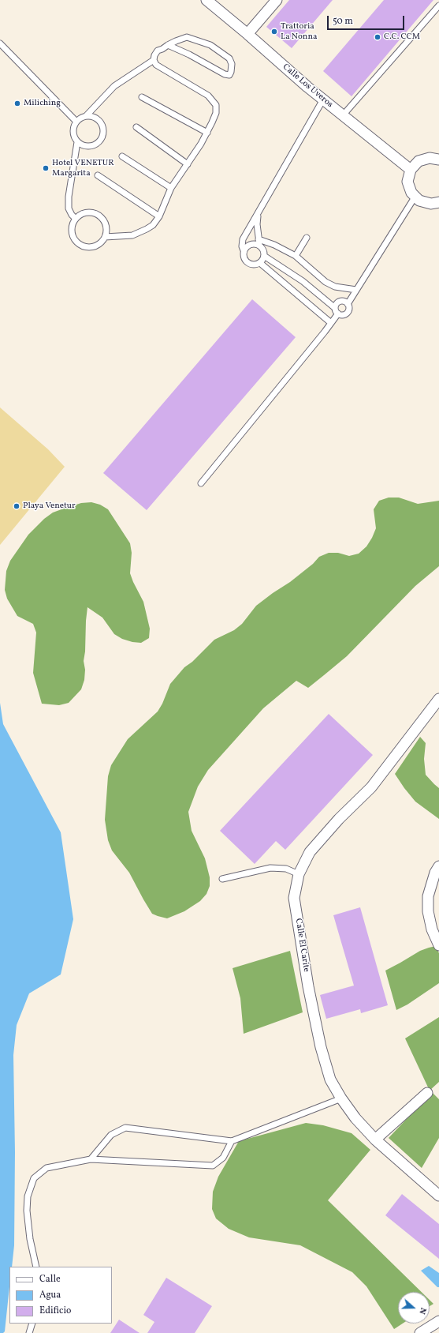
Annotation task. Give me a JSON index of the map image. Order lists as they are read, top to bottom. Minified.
{"streets":{"street":["Calle Los Uveros","Calle El Carite"]},"places":["Trattoria La Nonna","C.C. CCM","Miliching","Hotel VENETUR Margarita","Playa Venetur"],"legend":["Calle","Agua","Edificio"],"scale_bar":"50 m","north":"right"}
